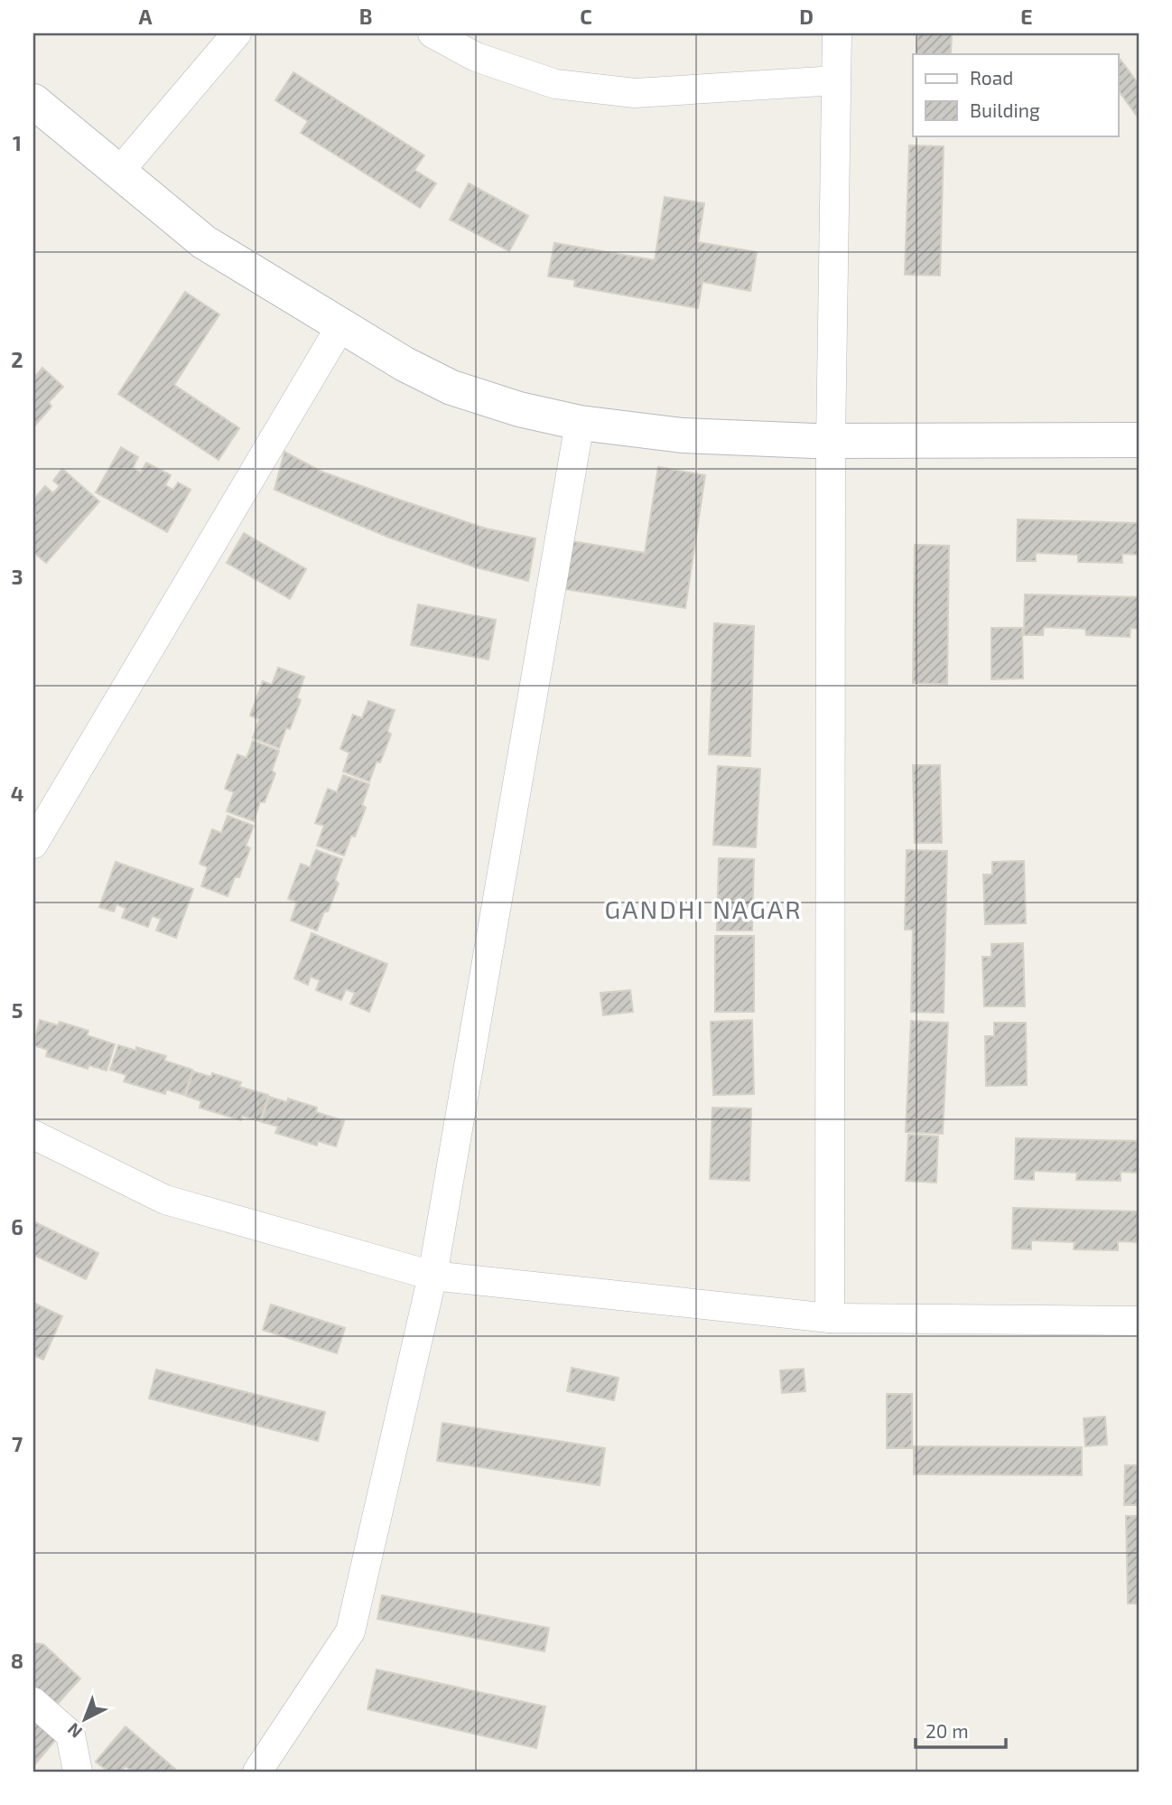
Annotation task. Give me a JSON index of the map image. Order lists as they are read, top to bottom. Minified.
{"districts":["GANDHI NAGAR"],"legend":["Road","Building"],"scale_bar":"20 m","north":"bottom left","grid":{"columns":["A","B","C","D","E"],"rows":["1","2","3","4","5","6","7","8"]}}
